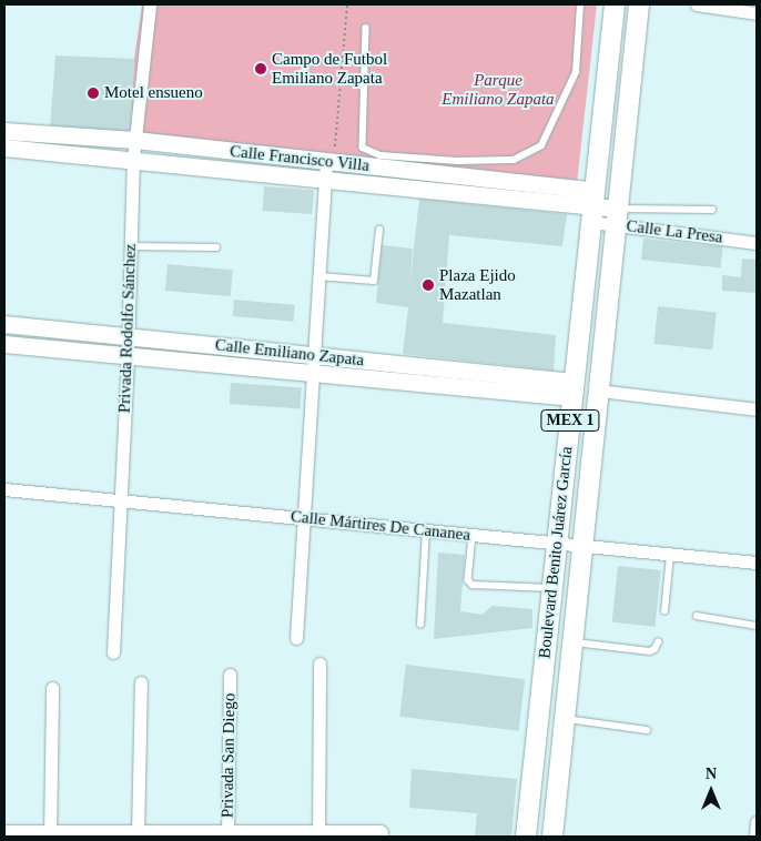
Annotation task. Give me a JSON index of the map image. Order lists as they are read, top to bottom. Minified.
{"streets":{"main road":["MEX 1","Boulevard Benito Juárez García"],"street":["Calle Francisco Villa","Calle La Presa","Privada Rodolfo Sánchez","Calle Emiliano Zapata","Calle Mártires De Cananea","Privada San Diego"]},"crossings":[["Calle Francisco Villa","Privada Rodolfo Sánchez"],["Calle Francisco Villa","Boulevard Benito Juárez García"],["Calle La Presa","Boulevard Benito Juárez García"],["Privada Rodolfo Sánchez","Calle Emiliano Zapata"],["Privada Rodolfo Sánchez","Calle Mártires De Cananea"],["Calle Emiliano Zapata","Boulevard Benito Juárez García"],["Calle Mártires De Cananea","Boulevard Benito Juárez García"]],"parks":["Parque Emiliano Zapata"],"places":["Campo de Futbol Emiliano Zapata","Motel ensueno","Plaza Ejido Mazatlan"],"north":"top"}
